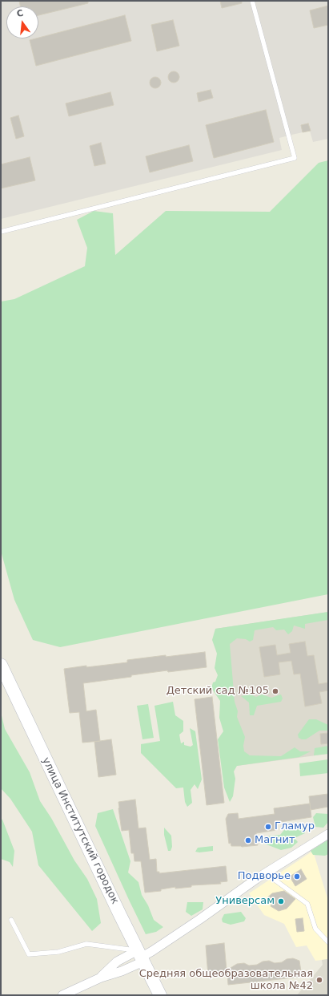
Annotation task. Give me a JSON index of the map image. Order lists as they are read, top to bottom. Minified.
{"streets":{"street":["улица Институтский городок"]},"places":["Детский сад №105","Гламур","Магнит","Подворье","Универсам","Средняя общеобразовательная школа №42"],"north":"top"}
